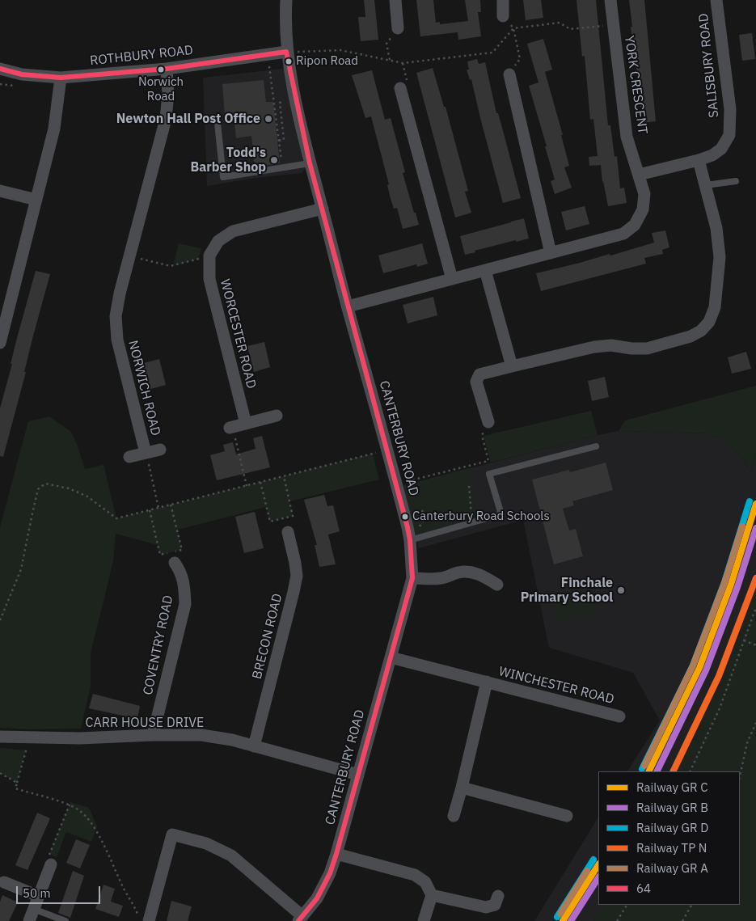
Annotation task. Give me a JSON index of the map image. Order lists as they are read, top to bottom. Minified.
{"streets":{"street":["ROTHBURY ROAD","SALISBURY ROAD","YORK CRESCENT","WORCESTER ROAD","NORWICH ROAD","CANTERBURY ROAD","BRECON ROAD","COVENTRY ROAD","WINCHESTER ROAD","CARR HOUSE DRIVE"]},"crossings":[["ROTHBURY ROAD","NORWICH ROAD"],["ROTHBURY ROAD","CANTERBURY ROAD"],["SALISBURY ROAD","YORK CRESCENT"],["YORK CRESCENT","CANTERBURY ROAD"],["CANTERBURY ROAD","WINCHESTER ROAD"],["CANTERBURY ROAD","CARR HOUSE DRIVE"],["BRECON ROAD","CARR HOUSE DRIVE"],["COVENTRY ROAD","CARR HOUSE DRIVE"]],"places":["Ripon Road","Norwich Road","Newton Hall Post Office","Todd's Barber Shop","Canterbury Road Schools","Finchale Primary School"],"lines":["transit line 64"],"legend":["Railway GR C","Railway GR B","Railway GR D","Railway TP N","Railway GR A","64"],"scale_bar":"50 m"}
